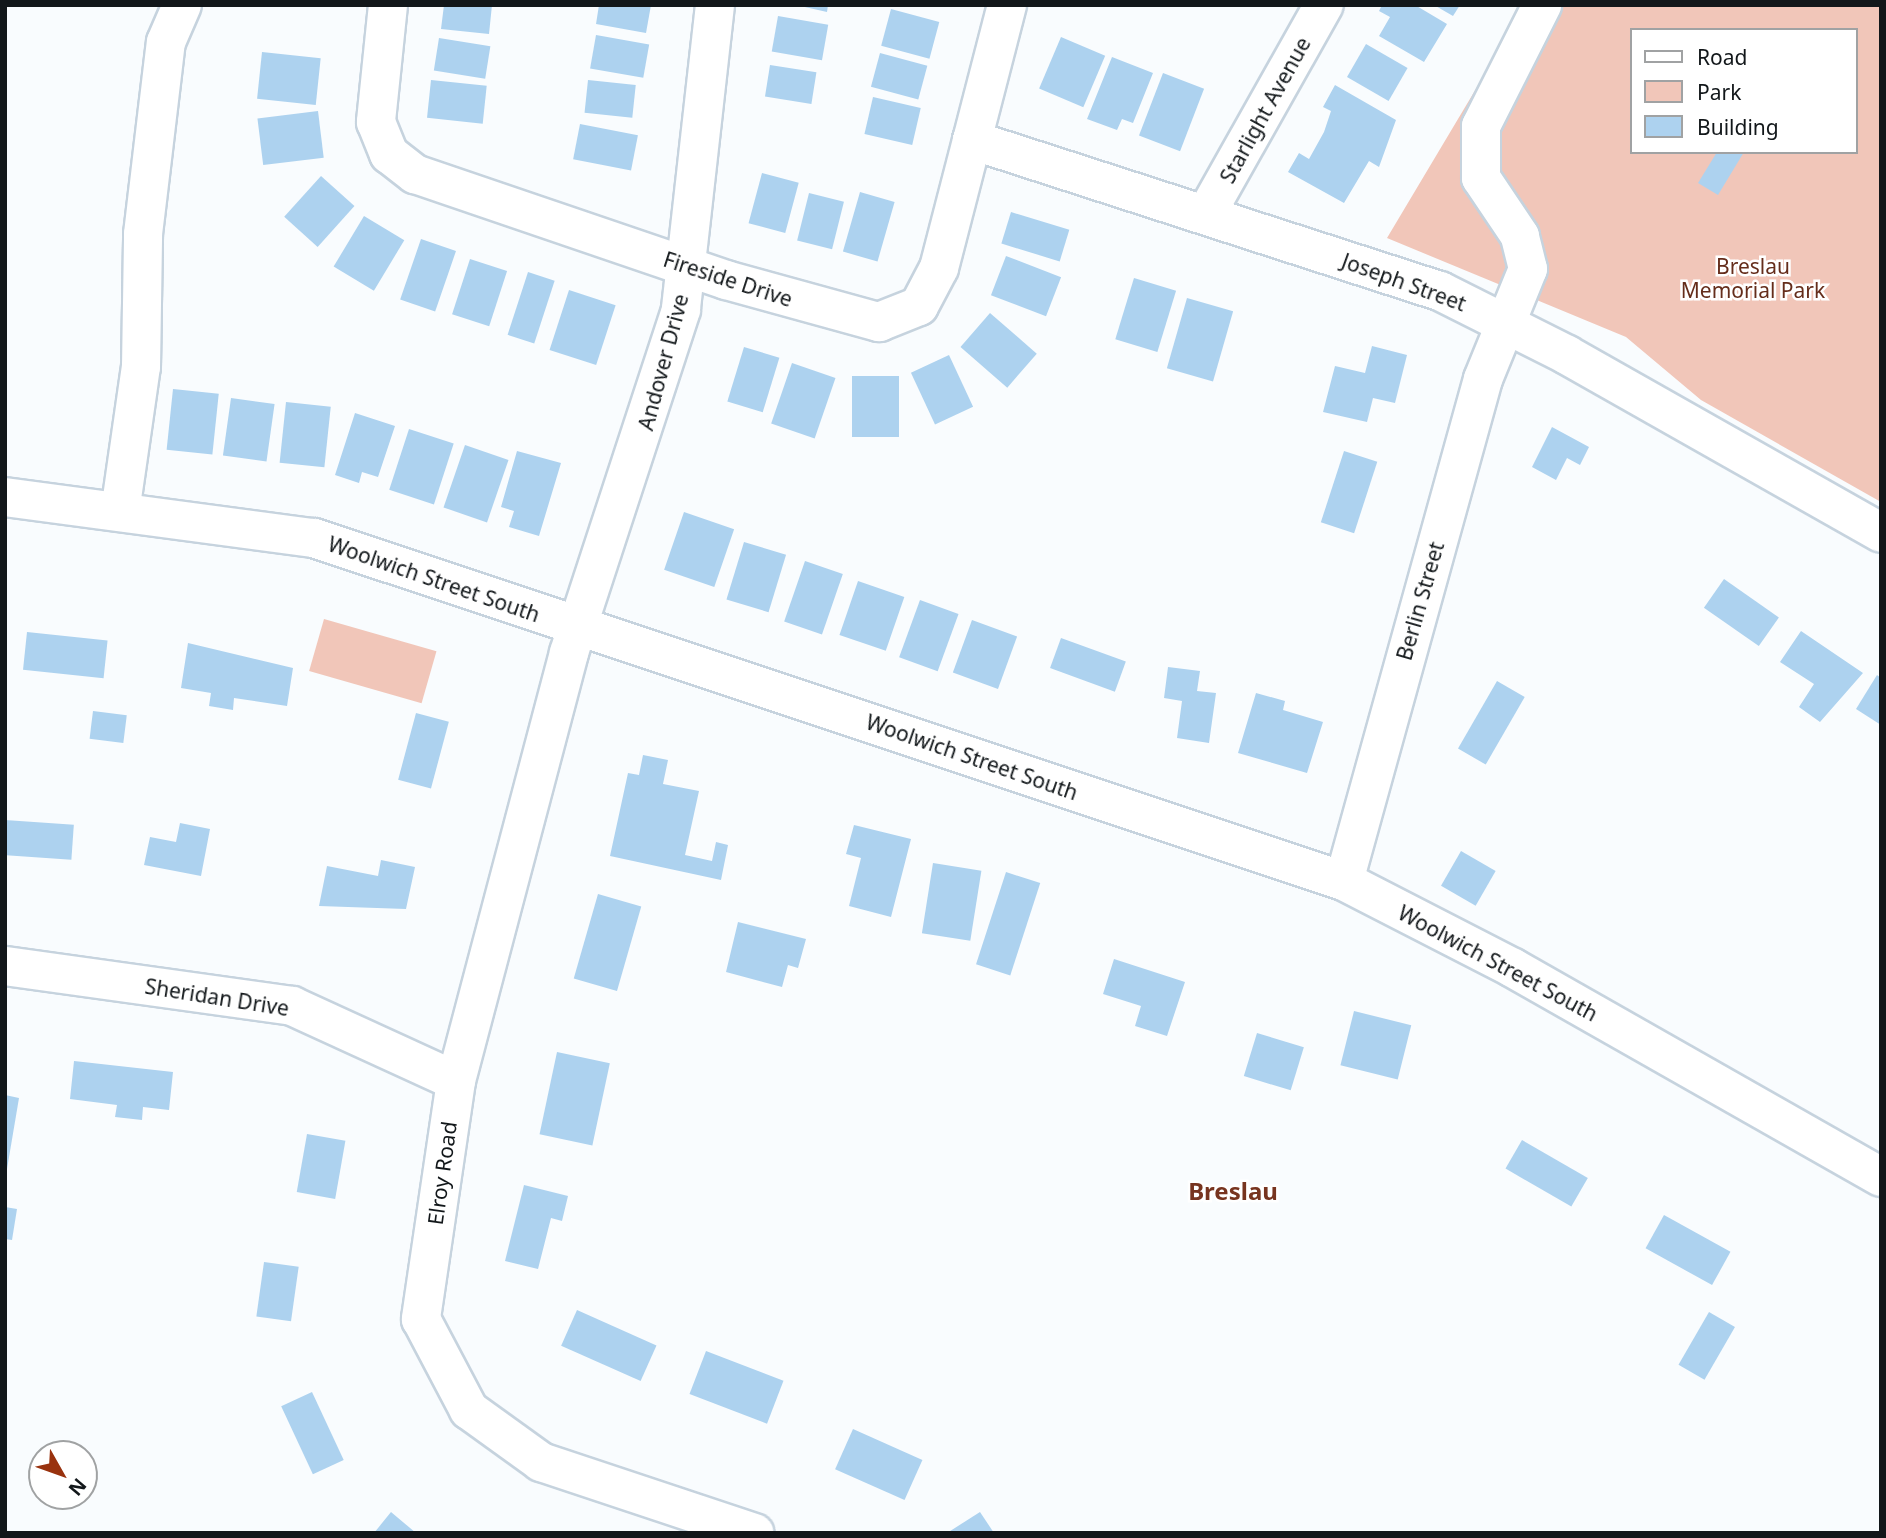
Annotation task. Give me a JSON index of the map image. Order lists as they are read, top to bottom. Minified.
{"streets":{"street":["Starlight Avenue","Fireside Drive","Joseph Street","Andover Drive","Woolwich Street South","Berlin Street","Sheridan Drive","Elroy Road"]},"crossings":[["Starlight Avenue","Joseph Street"],["Fireside Drive","Joseph Street"],["Fireside Drive","Andover Drive"],["Joseph Street","Berlin Street"],["Andover Drive","Woolwich Street South"],["Andover Drive","Elroy Road"],["Woolwich Street South","Berlin Street"],["Woolwich Street South","Elroy Road"],["Sheridan Drive","Elroy Road"]],"districts":["Breslau"],"parks":["Breslau Memorial Park"],"legend":["Road","Park","Building"],"north":"bottom right"}
